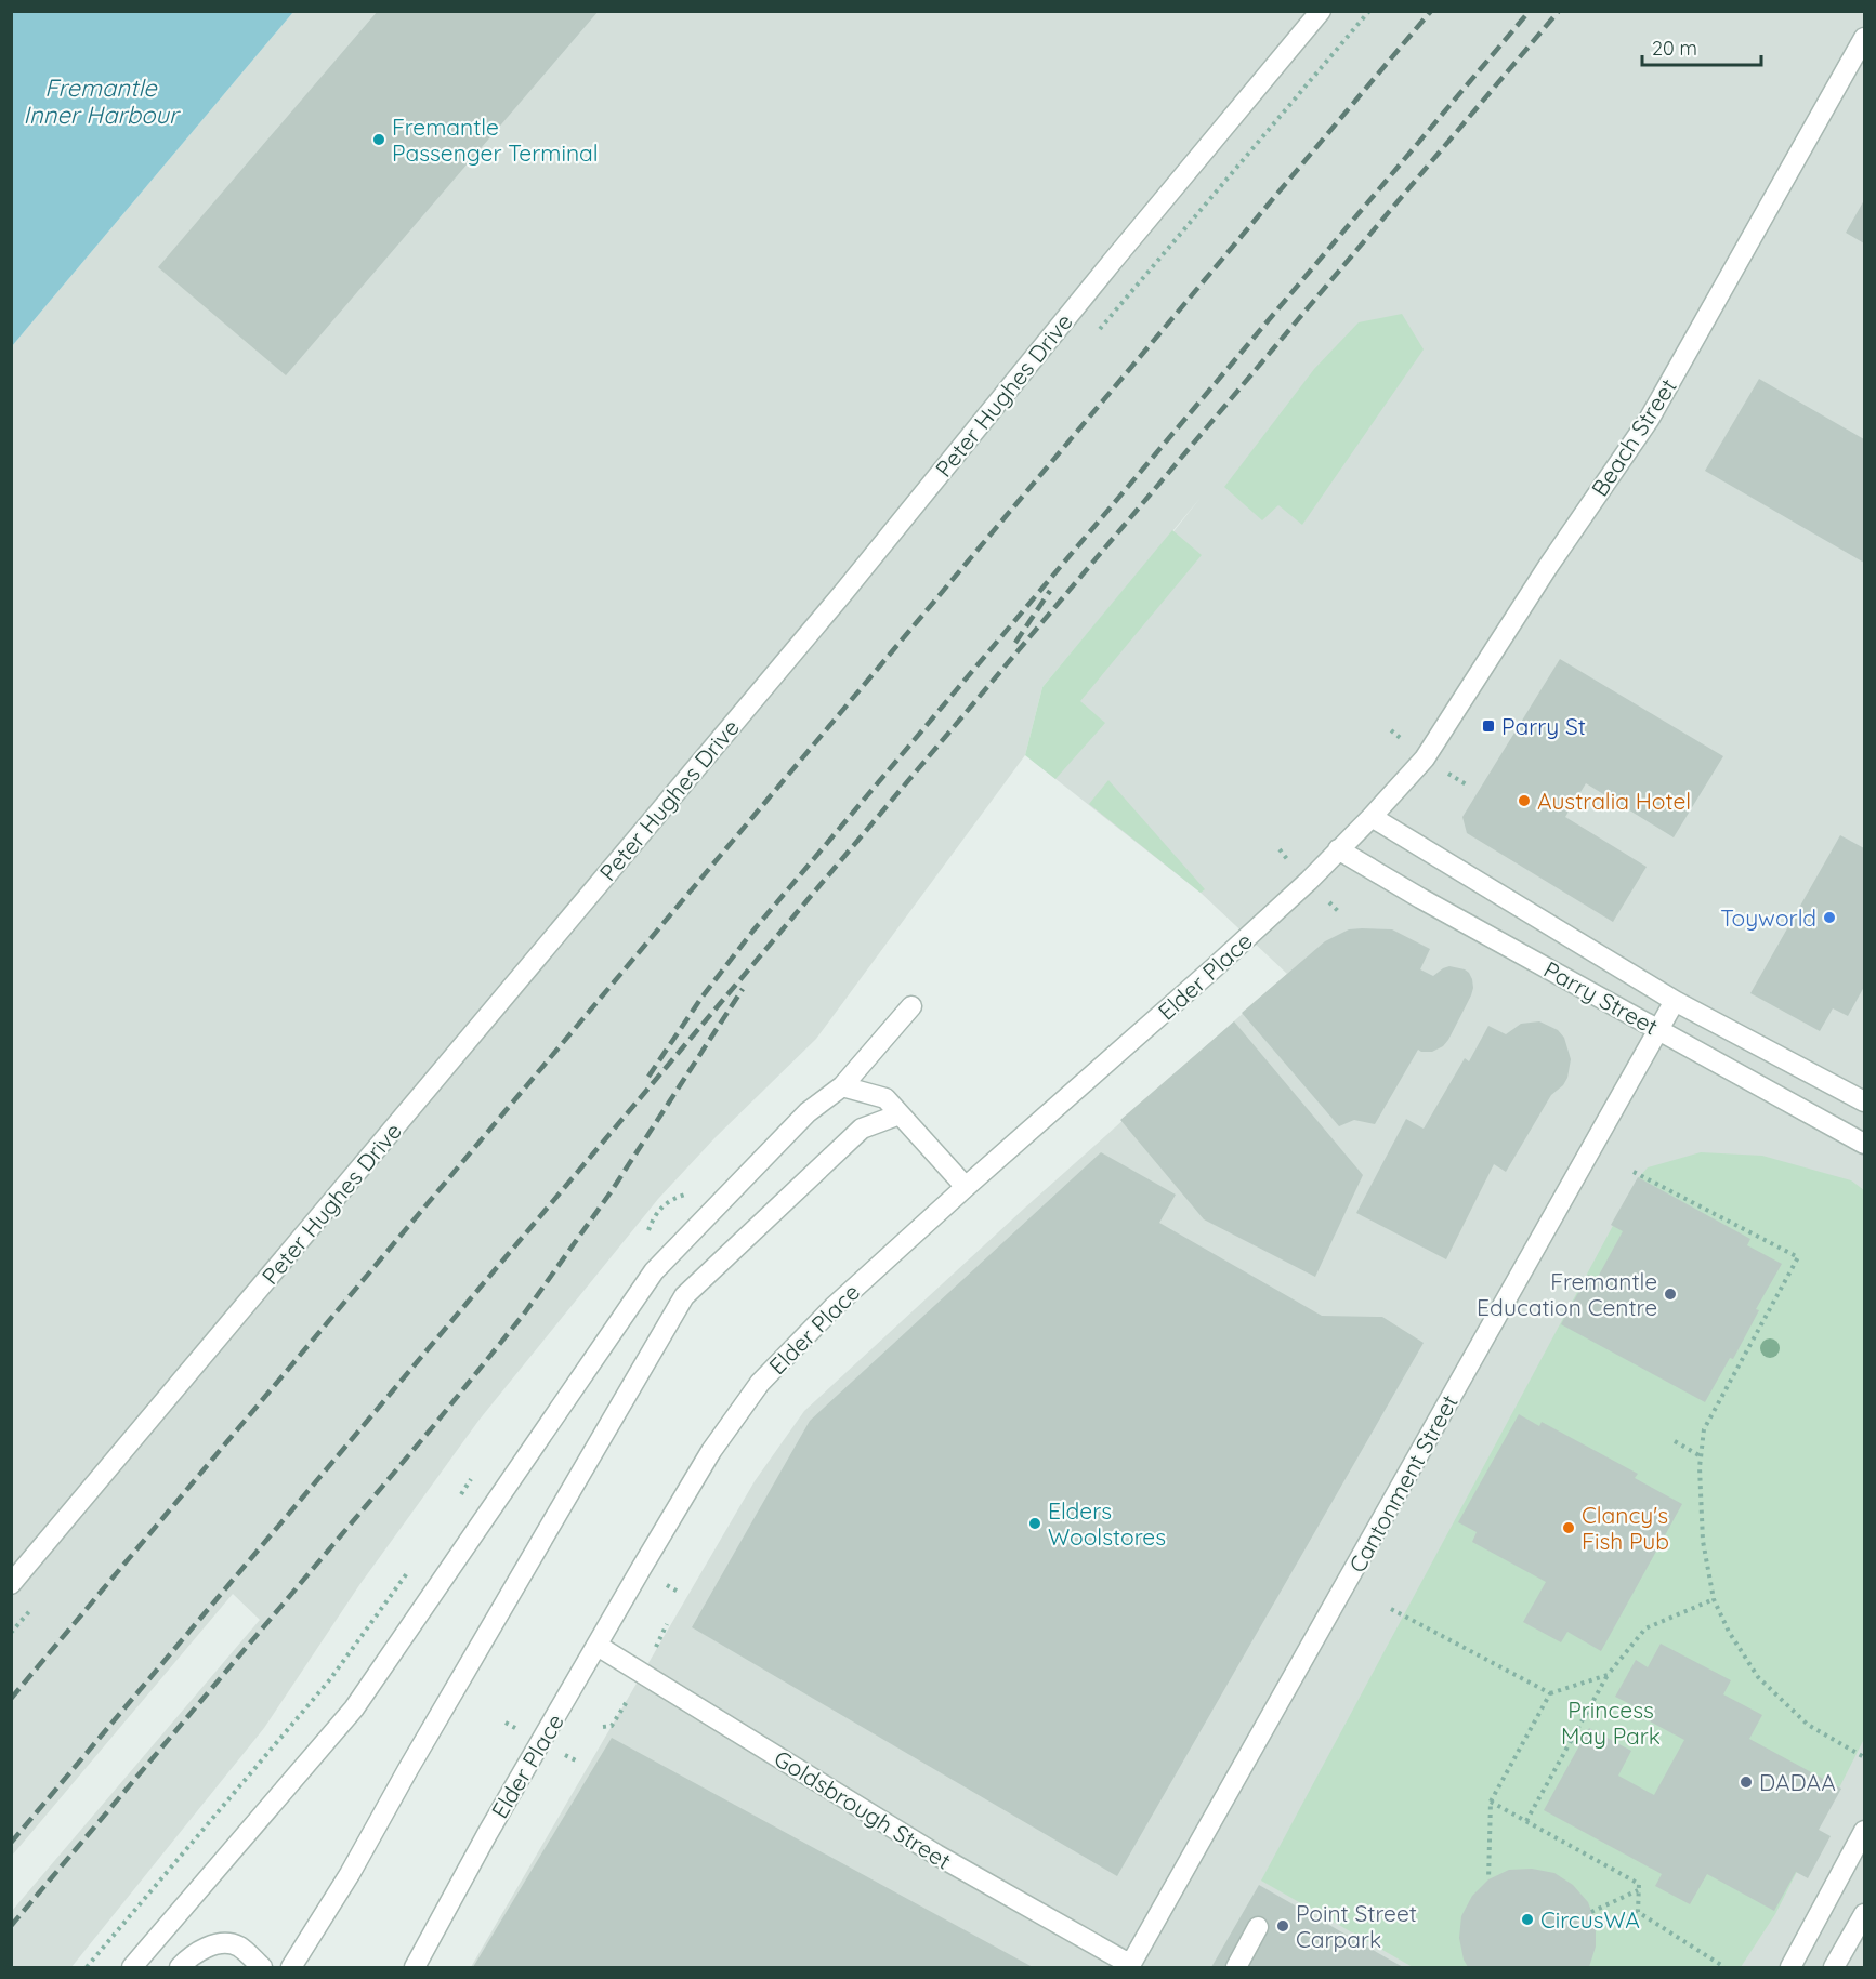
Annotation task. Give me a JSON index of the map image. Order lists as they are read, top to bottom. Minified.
{"streets":{"street":["Peter Hughes Drive","Beach Street","Elder Place","Parry Street","Cantonment Street","Goldsbrough Street"]},"crossings":[["Beach Street","Elder Place"],["Beach Street","Parry Street"],["Elder Place","Parry Street"],["Elder Place","Goldsbrough Street"],["Parry Street","Cantonment Street"],["Cantonment Street","Goldsbrough Street"]],"water":["Fremantle Inner Harbour"],"parks":["Princess May Park"],"places":{"other":["Fremantle Passenger Terminal","Australia Hotel","Toyworld","Fremantle Education Centre","Elders Woolstores","Clancy's Fish Pub","DADAA","CircusWA","Point Street Carpark"],"transit":["Parry St"]},"scale_bar":"20 m"}
